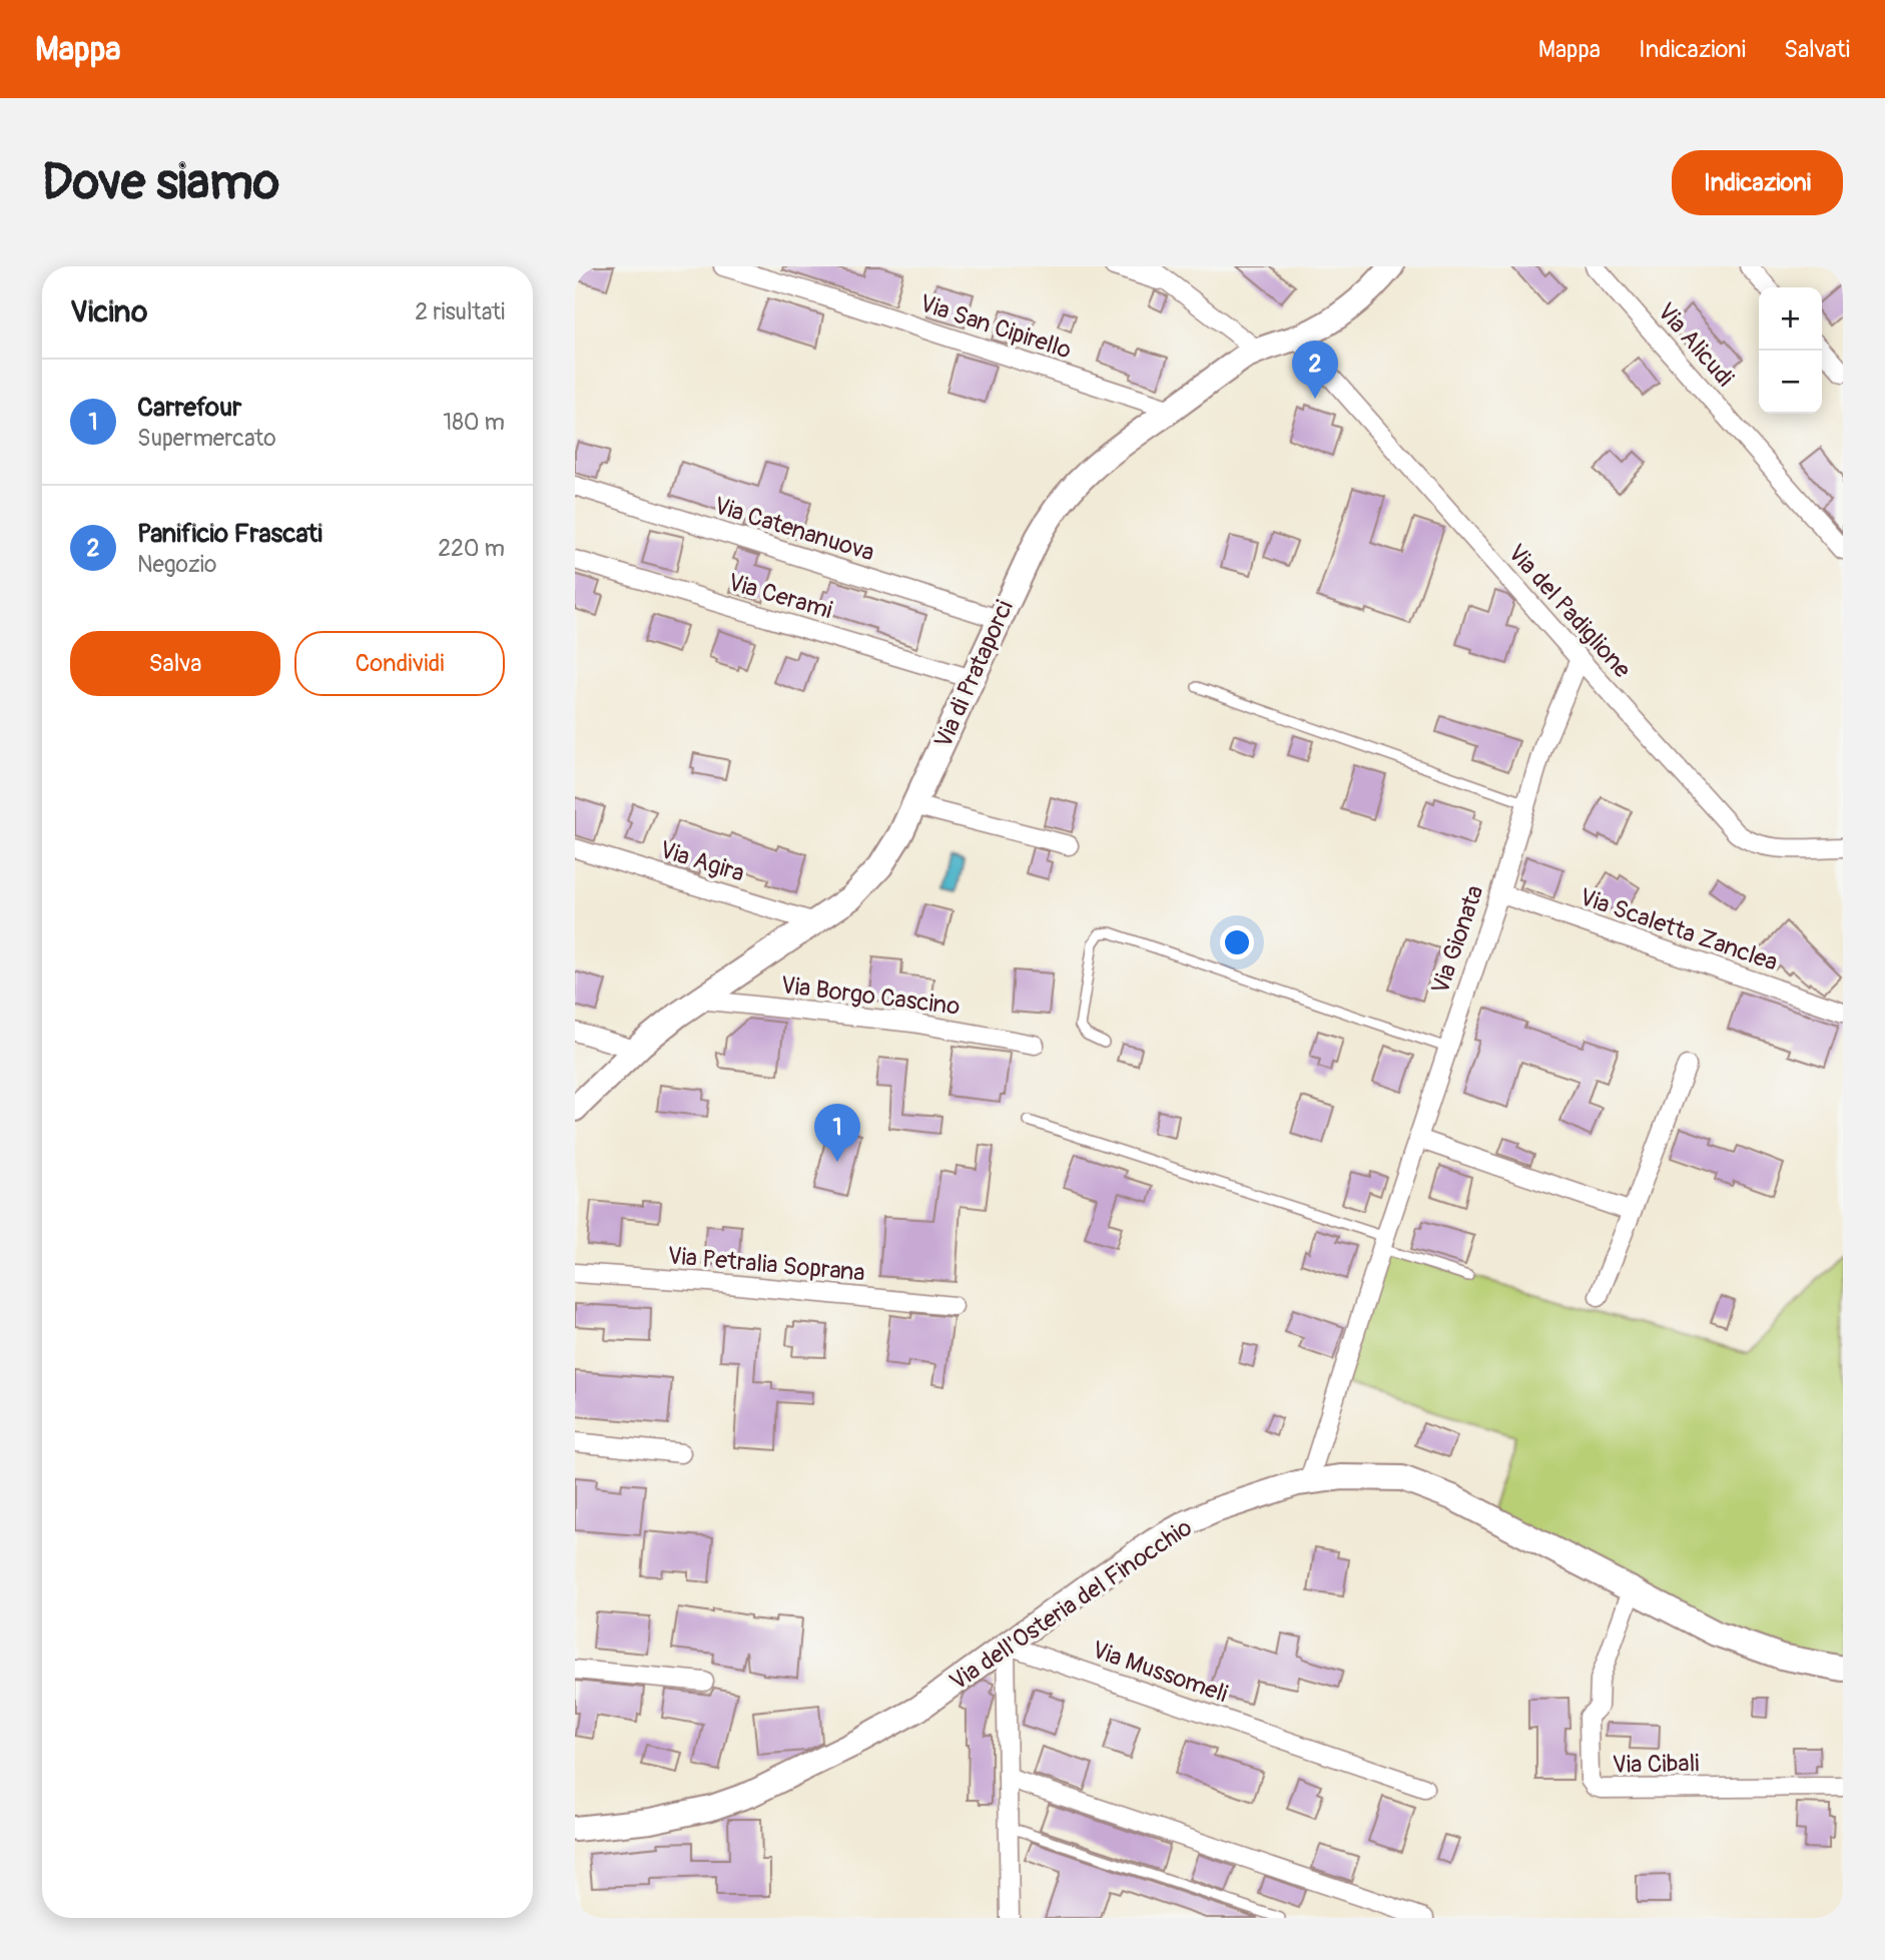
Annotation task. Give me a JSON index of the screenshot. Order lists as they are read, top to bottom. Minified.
{"streets":{"street":["Via San Cipirello","Via Alicudi","Via Catenanuova","Via Cerami","Via del Padiglione","Via di Prataporci","Via Agira","Via Scaletta Zanclea","Via Gionata","Via Borgo Cascino","Via Petralia Soprana","Via dell'Osteria del Finocchio","Via Mussomeli","Via Cibali"]},"crossings":[["Via San Cipirello","Via di Prataporci"],["Via Catenanuova","Via di Prataporci"],["Via Cerami","Via di Prataporci"],["Via del Padiglione","Via di Prataporci"],["Via del Padiglione","Via Gionata"],["Via di Prataporci","Via Agira"],["Via di Prataporci","Via Borgo Cascino"],["Via Scaletta Zanclea","Via Gionata"],["Via Gionata","Via dell'Osteria del Finocchio"],["Via dell'Osteria del Finocchio","Via Mussomeli"],["Via dell'Osteria del Finocchio","Via Cibali"]],"page":{"header":"Mappa","nav":["Mappa","Indicazioni","Salvati"],"buttons":["Indicazioni",["Salva","Condividi"]],"title":"Dove siamo","heading":["Vicino","2 risultati"],"map_buttons":["+","−"],"pins":["2","1"],"list":[{"mark":"1","name":"Carrefour","note":"Supermercato","value":"180 m"},{"mark":"2","name":"Panificio Frascati","note":"Negozio","value":"220 m"}]}}
